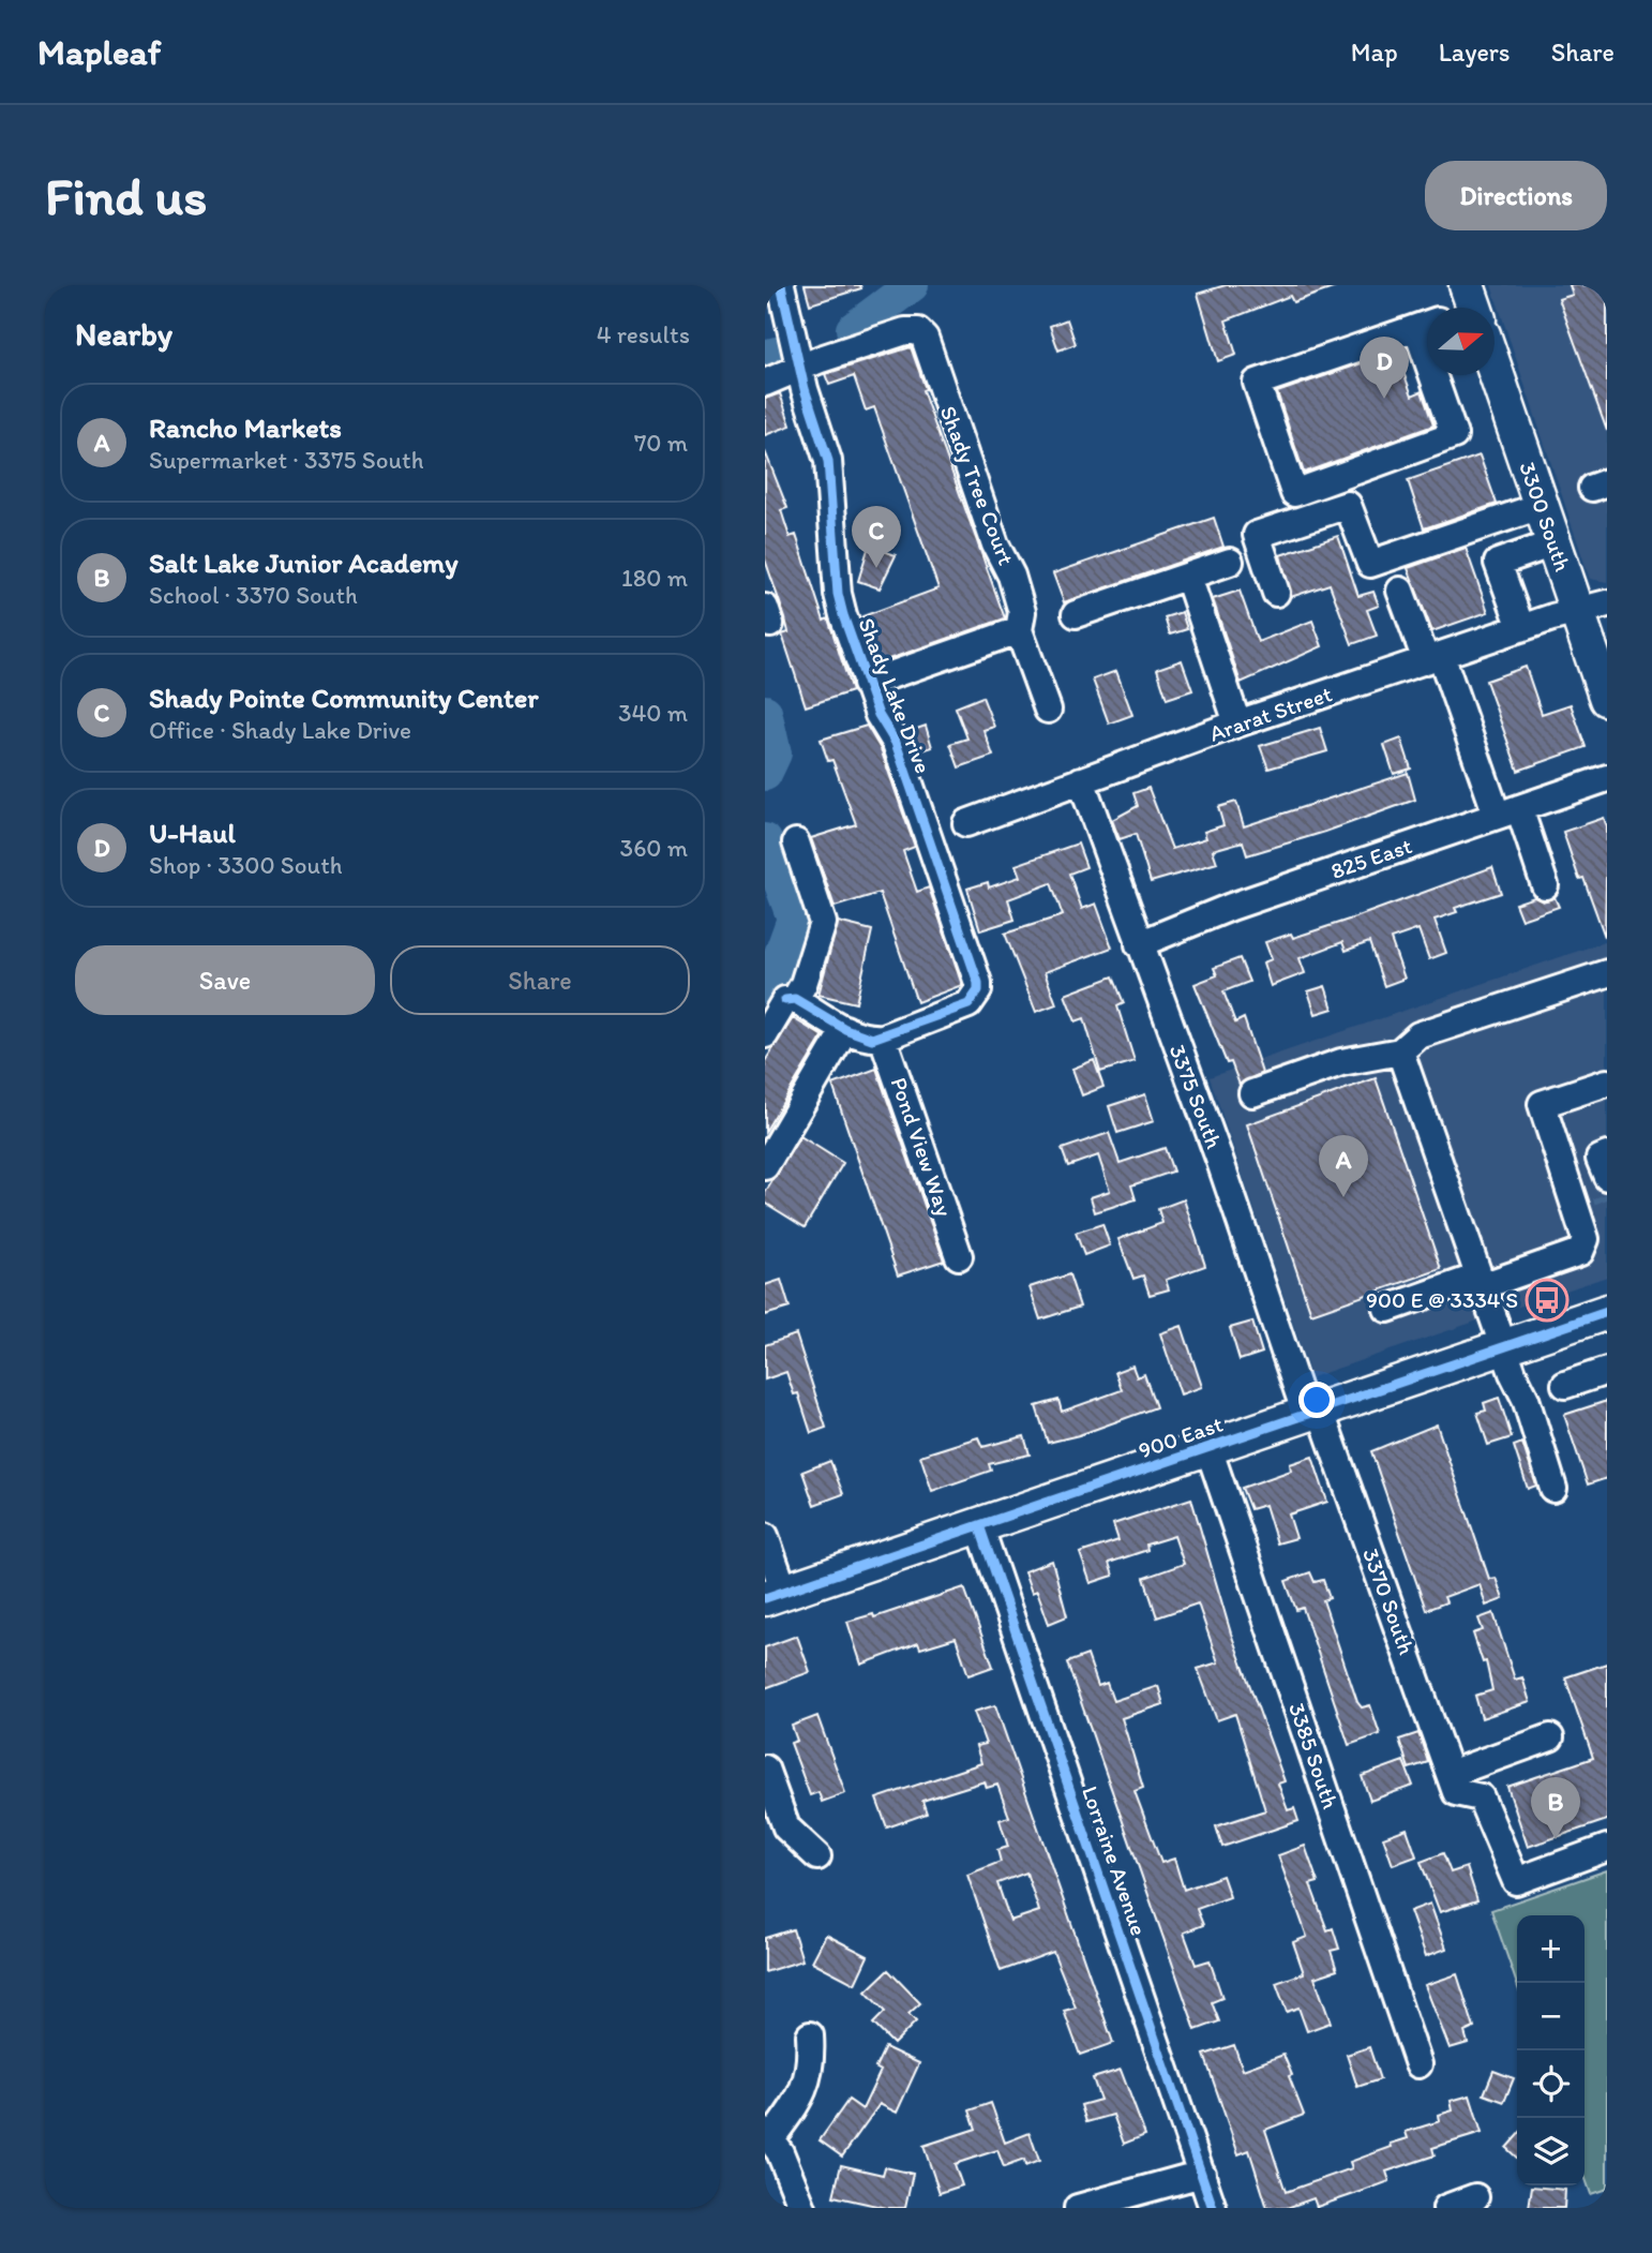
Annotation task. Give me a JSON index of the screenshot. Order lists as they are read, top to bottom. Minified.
{"streets":{"main road":["3300 South","900 East"],"street":["Shady Tree Court","Shady Lake Drive","Ararat Street","825 East","3375 South","Pond View Way","3370 South","3385 South","Lorraine Avenue"]},"crossings":[["Shady Tree Court","Shady Lake Drive"],["3300 South","Ararat Street"],["Shady Lake Drive","Pond View Way"],["Ararat Street","3375 South"],["825 East","3375 South"],["3375 South","900 East"],["3375 South","3370 South"],["900 East","3370 South"],["900 East","3385 South"],["900 East","Lorraine Avenue"]],"places":{"bus stop":["900 E @ 3334 S"]},"north":"right","page":{"header":"Mapleaf","nav":["Map","Layers","Share"],"buttons":["Directions",["Save","Share"]],"title":"Find us","heading":["Nearby","4 results"],"pins":["D","C","A","B"],"list":[{"mark":"A","name":"Rancho Markets","note":"Supermarket · 3375 South","value":"70 m"},{"mark":"B","name":"Salt Lake Junior Academy","note":"School · 3370 South","value":"180 m"},{"mark":"C","name":"Shady Pointe Community Center","note":"Office · Shady Lake Drive","value":"340 m"},{"mark":"D","name":"U-Haul","note":"Shop · 3300 South","value":"360 m"}],"map_buttons":["+","−"]}}
